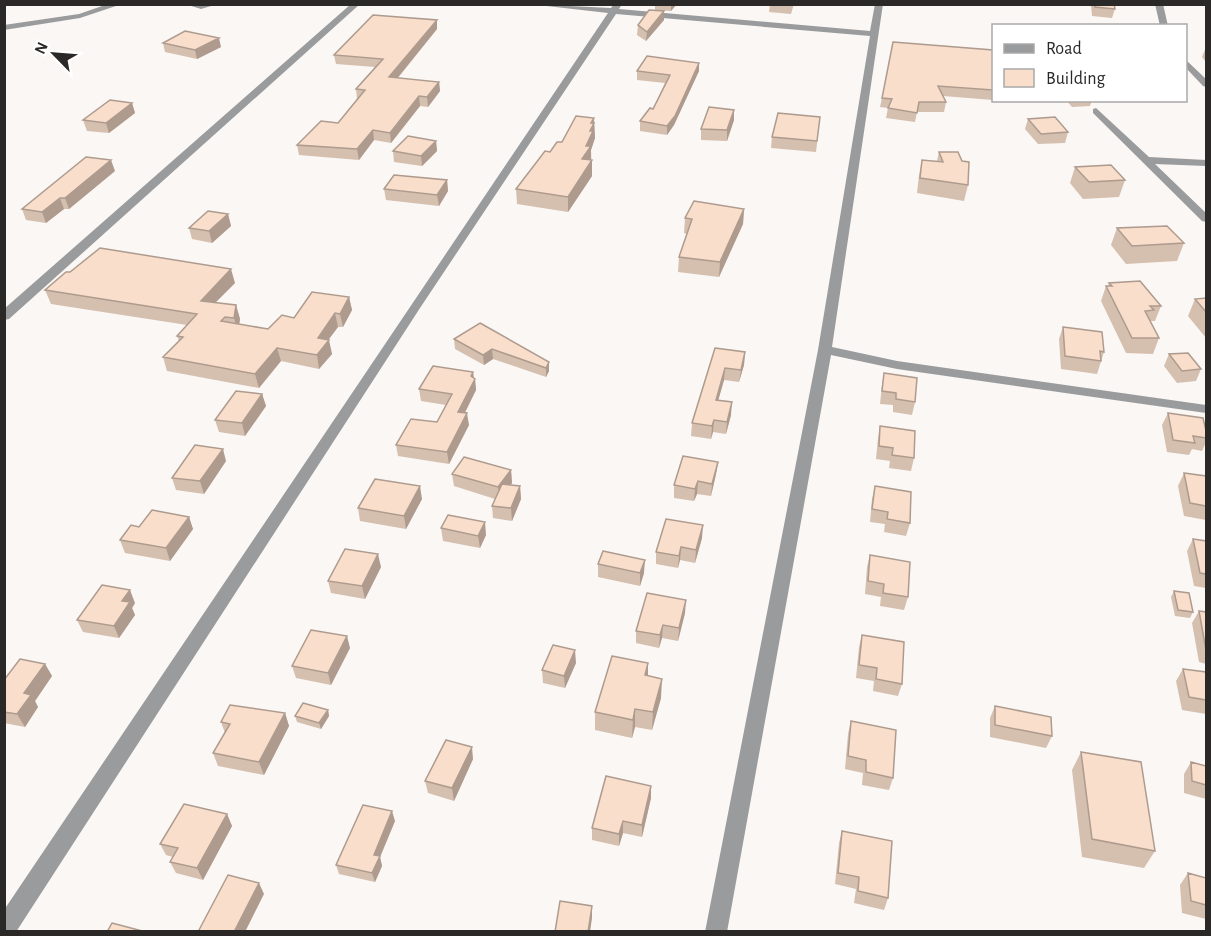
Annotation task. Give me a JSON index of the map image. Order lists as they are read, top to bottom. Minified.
{"legend":["Road","Building"],"north":"top left"}
